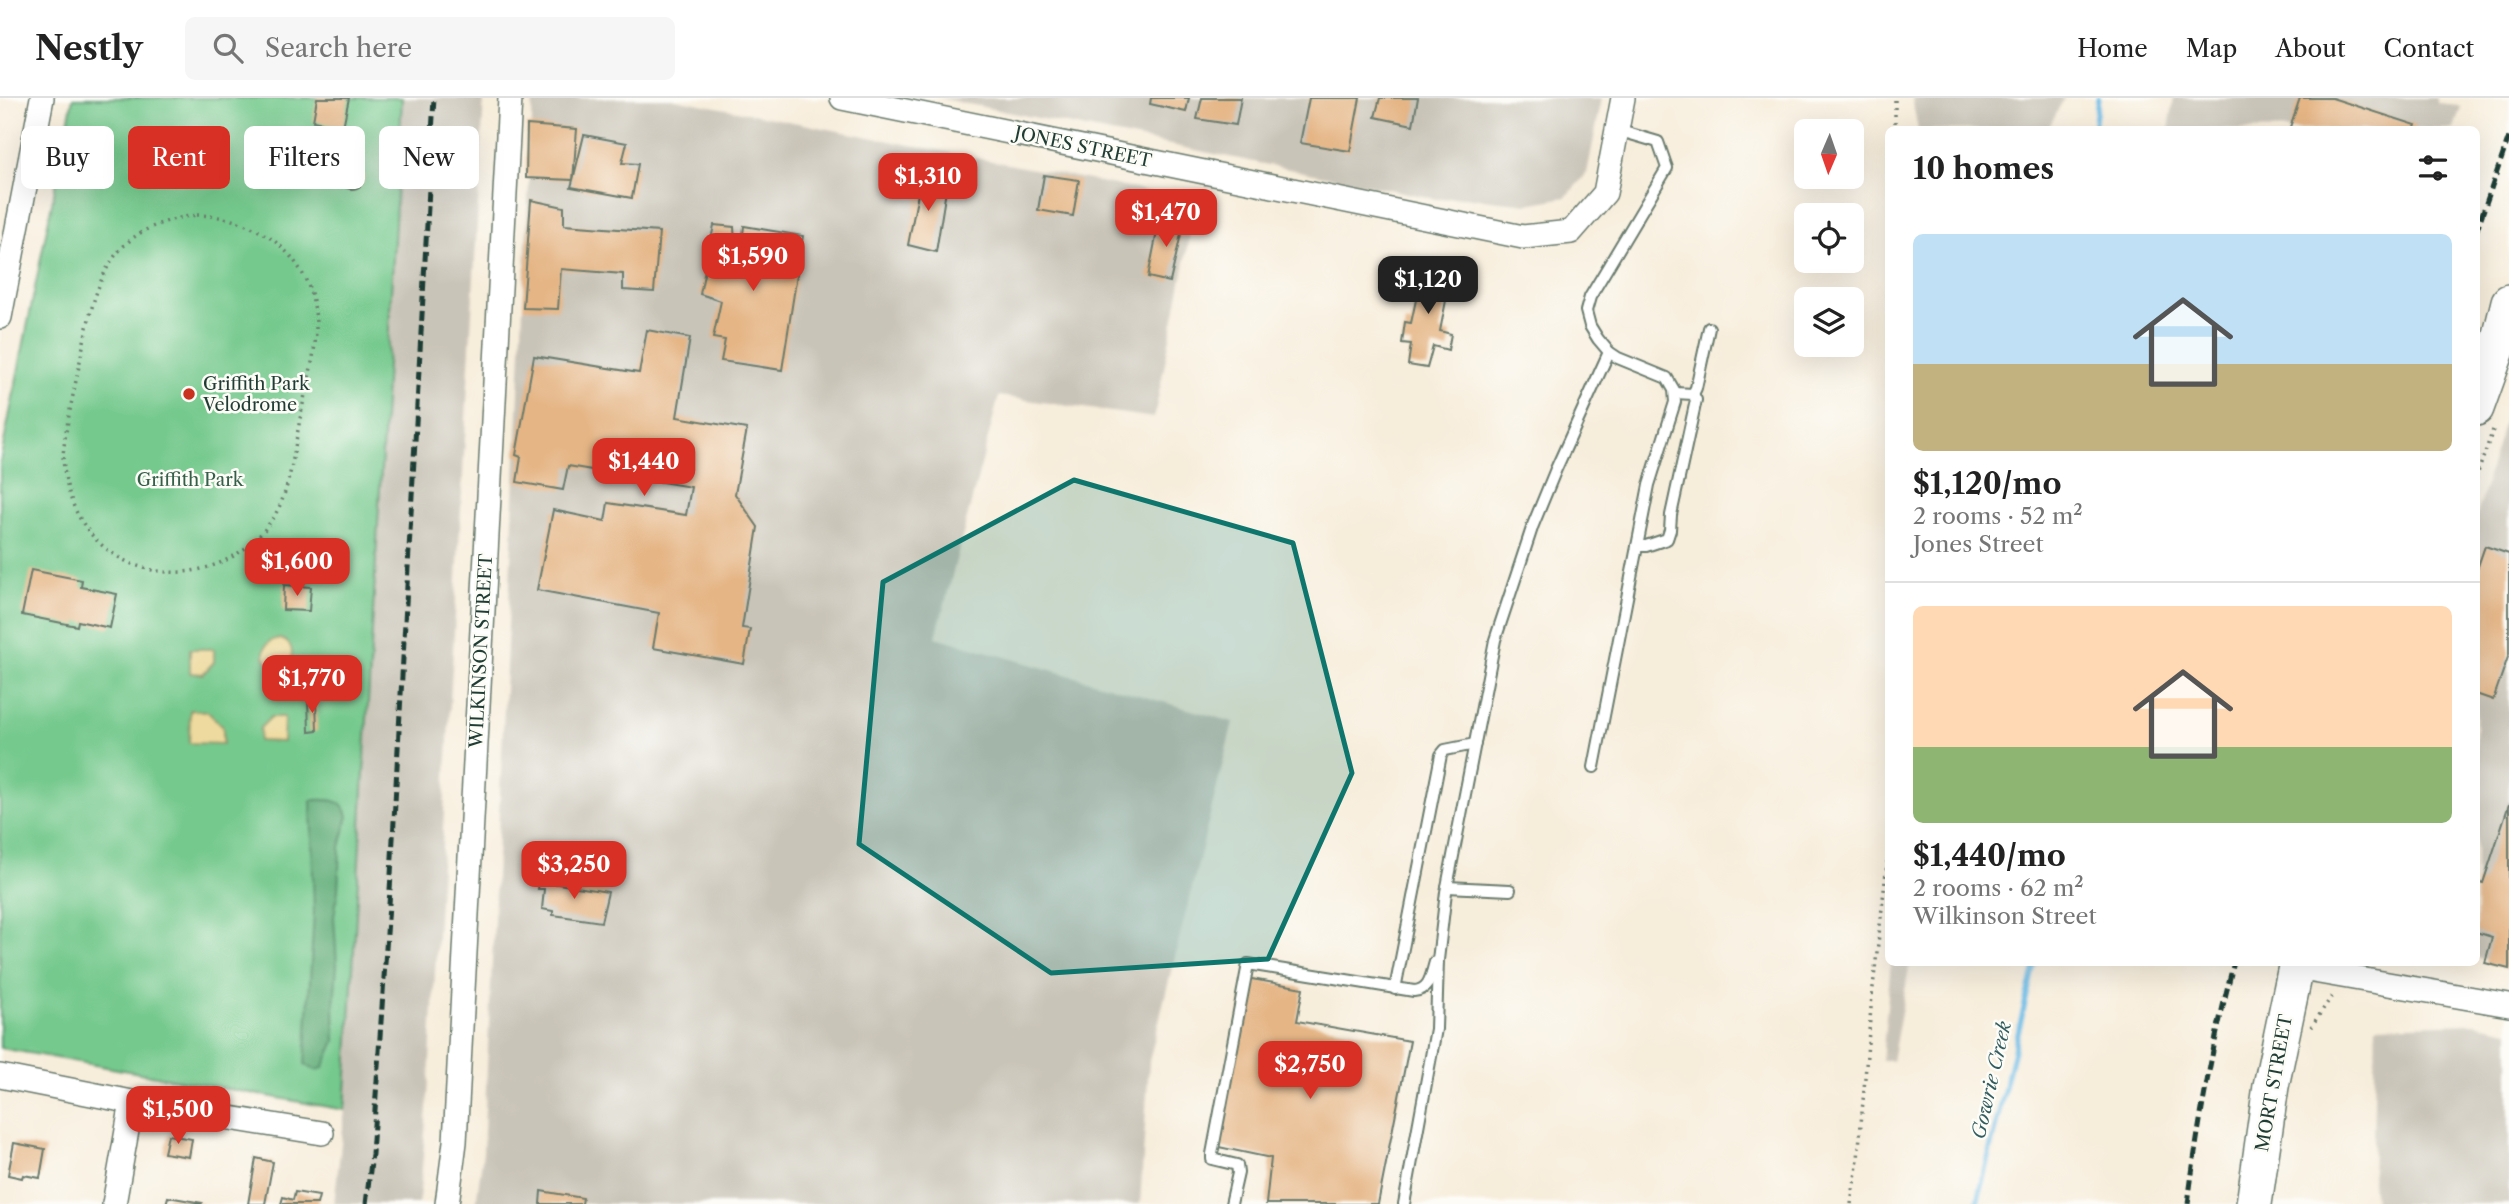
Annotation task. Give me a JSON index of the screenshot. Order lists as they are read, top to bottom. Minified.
{"streets":{"main road":["MORT STREET"],"street":["JONES STREET","WILKINSON STREET"]},"water":["Gowrie Creek"],"parks":["Griffith Park"],"places":["Griffith Park Velodrome"],"north":"bottom","page":{"header":"Nestly","search":"Search here","nav":["Home","Map","About","Contact"],"chip":["Buy","Rent","Filters","New"],"heading":"10 homes","price":["$1,310","$1,470","$1,590","$1,120","$1,440","$1,600","$1,770","$3,250","$2,750","$1,500"],"list":[{"name":"$1,120/mo","note":"2 rooms · 52 m² · Jones Street"},{"name":"$1,440/mo","note":"2 rooms · 62 m² · Wilkinson Street"}]}}
